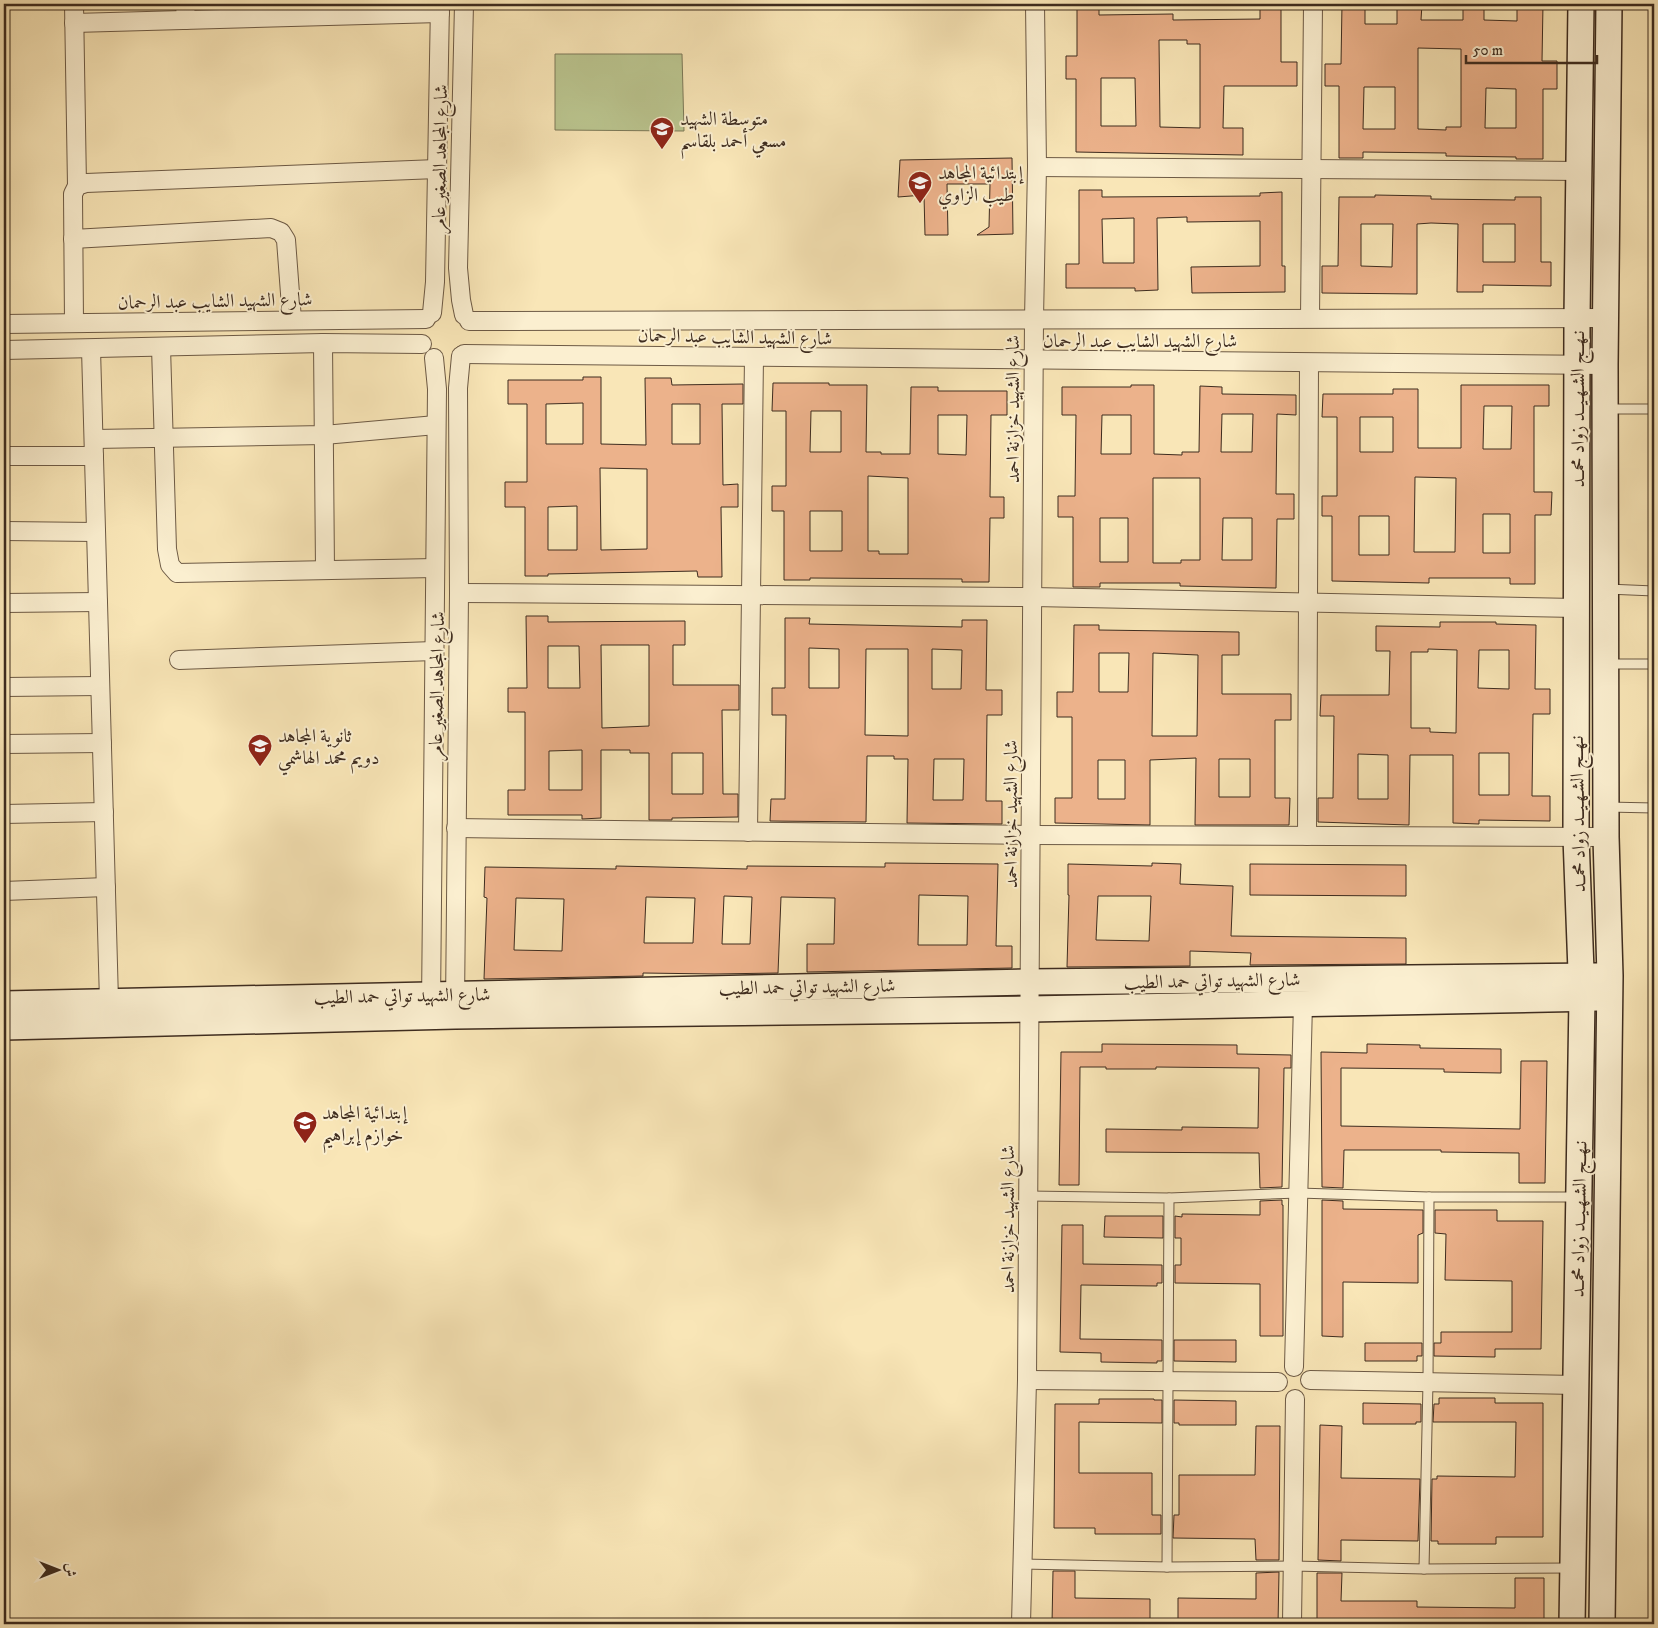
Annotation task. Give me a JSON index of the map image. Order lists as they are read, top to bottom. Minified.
{"streets":{"main road":["نـهــج الشـهـيــد زواد محمــد","شارع الشهيد تواتي حمد الطيب"],"street":["شارع المجاهد الصغير عامر","شارع الشهيد الشايب عبد الرحمان","شارع الشهيد خزازنة احمد"]},"crossings":[["شارع المجاهد الصغير عامر","شارع الشهيد الشايب عبد الرحمان"],["شارع المجاهد الصغير عامر","شارع الشهيد تواتي حمد الطيب"],["شارع الشهيد الشايب عبد الرحمان","شارع الشهيد خزازنة احمد"],["شارع الشهيد الشايب عبد الرحمان","نـهــج الشـهـيــد زواد محمــد"],["شارع الشهيد خزازنة احمد","شارع الشهيد تواتي حمد الطيب"],["نـهــج الشـهـيــد زواد محمــد","شارع الشهيد تواتي حمد الطيب"]],"places":{"school or university":["متوسطة الشهيد مسعي أحمد بلقاسم","إبتدائية المجاهد طيب الزاوي","ثانوية المجاهد دويم محمد الهاشمي","إبتدائية المجاهد خوازم إبراهيم"]},"scale_bar":"50 m","north":"right"}
